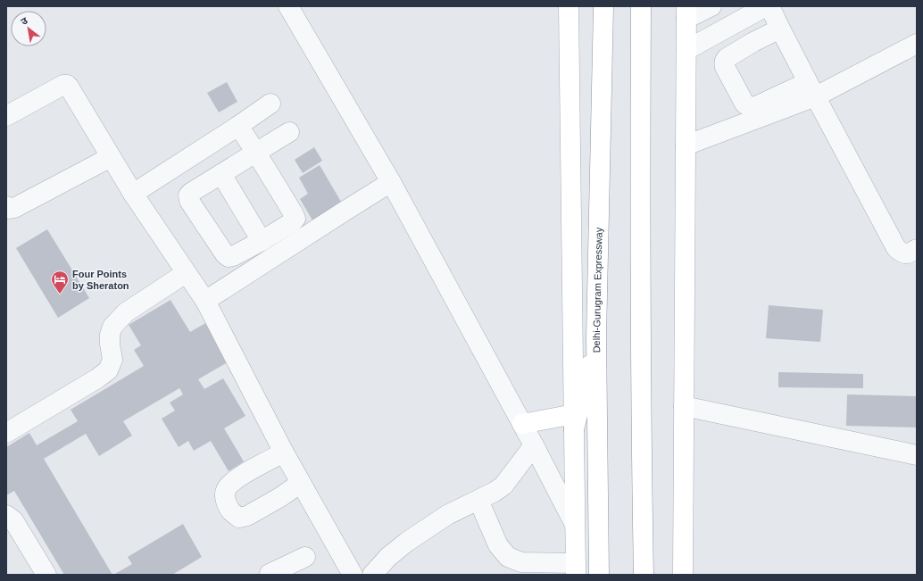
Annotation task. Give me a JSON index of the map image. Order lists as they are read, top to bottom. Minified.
{"streets":{"main road":["Delhi-Gurugram Expressway"]},"places":{"hotel":["Four Points by Sheraton"]},"north":"top left"}
